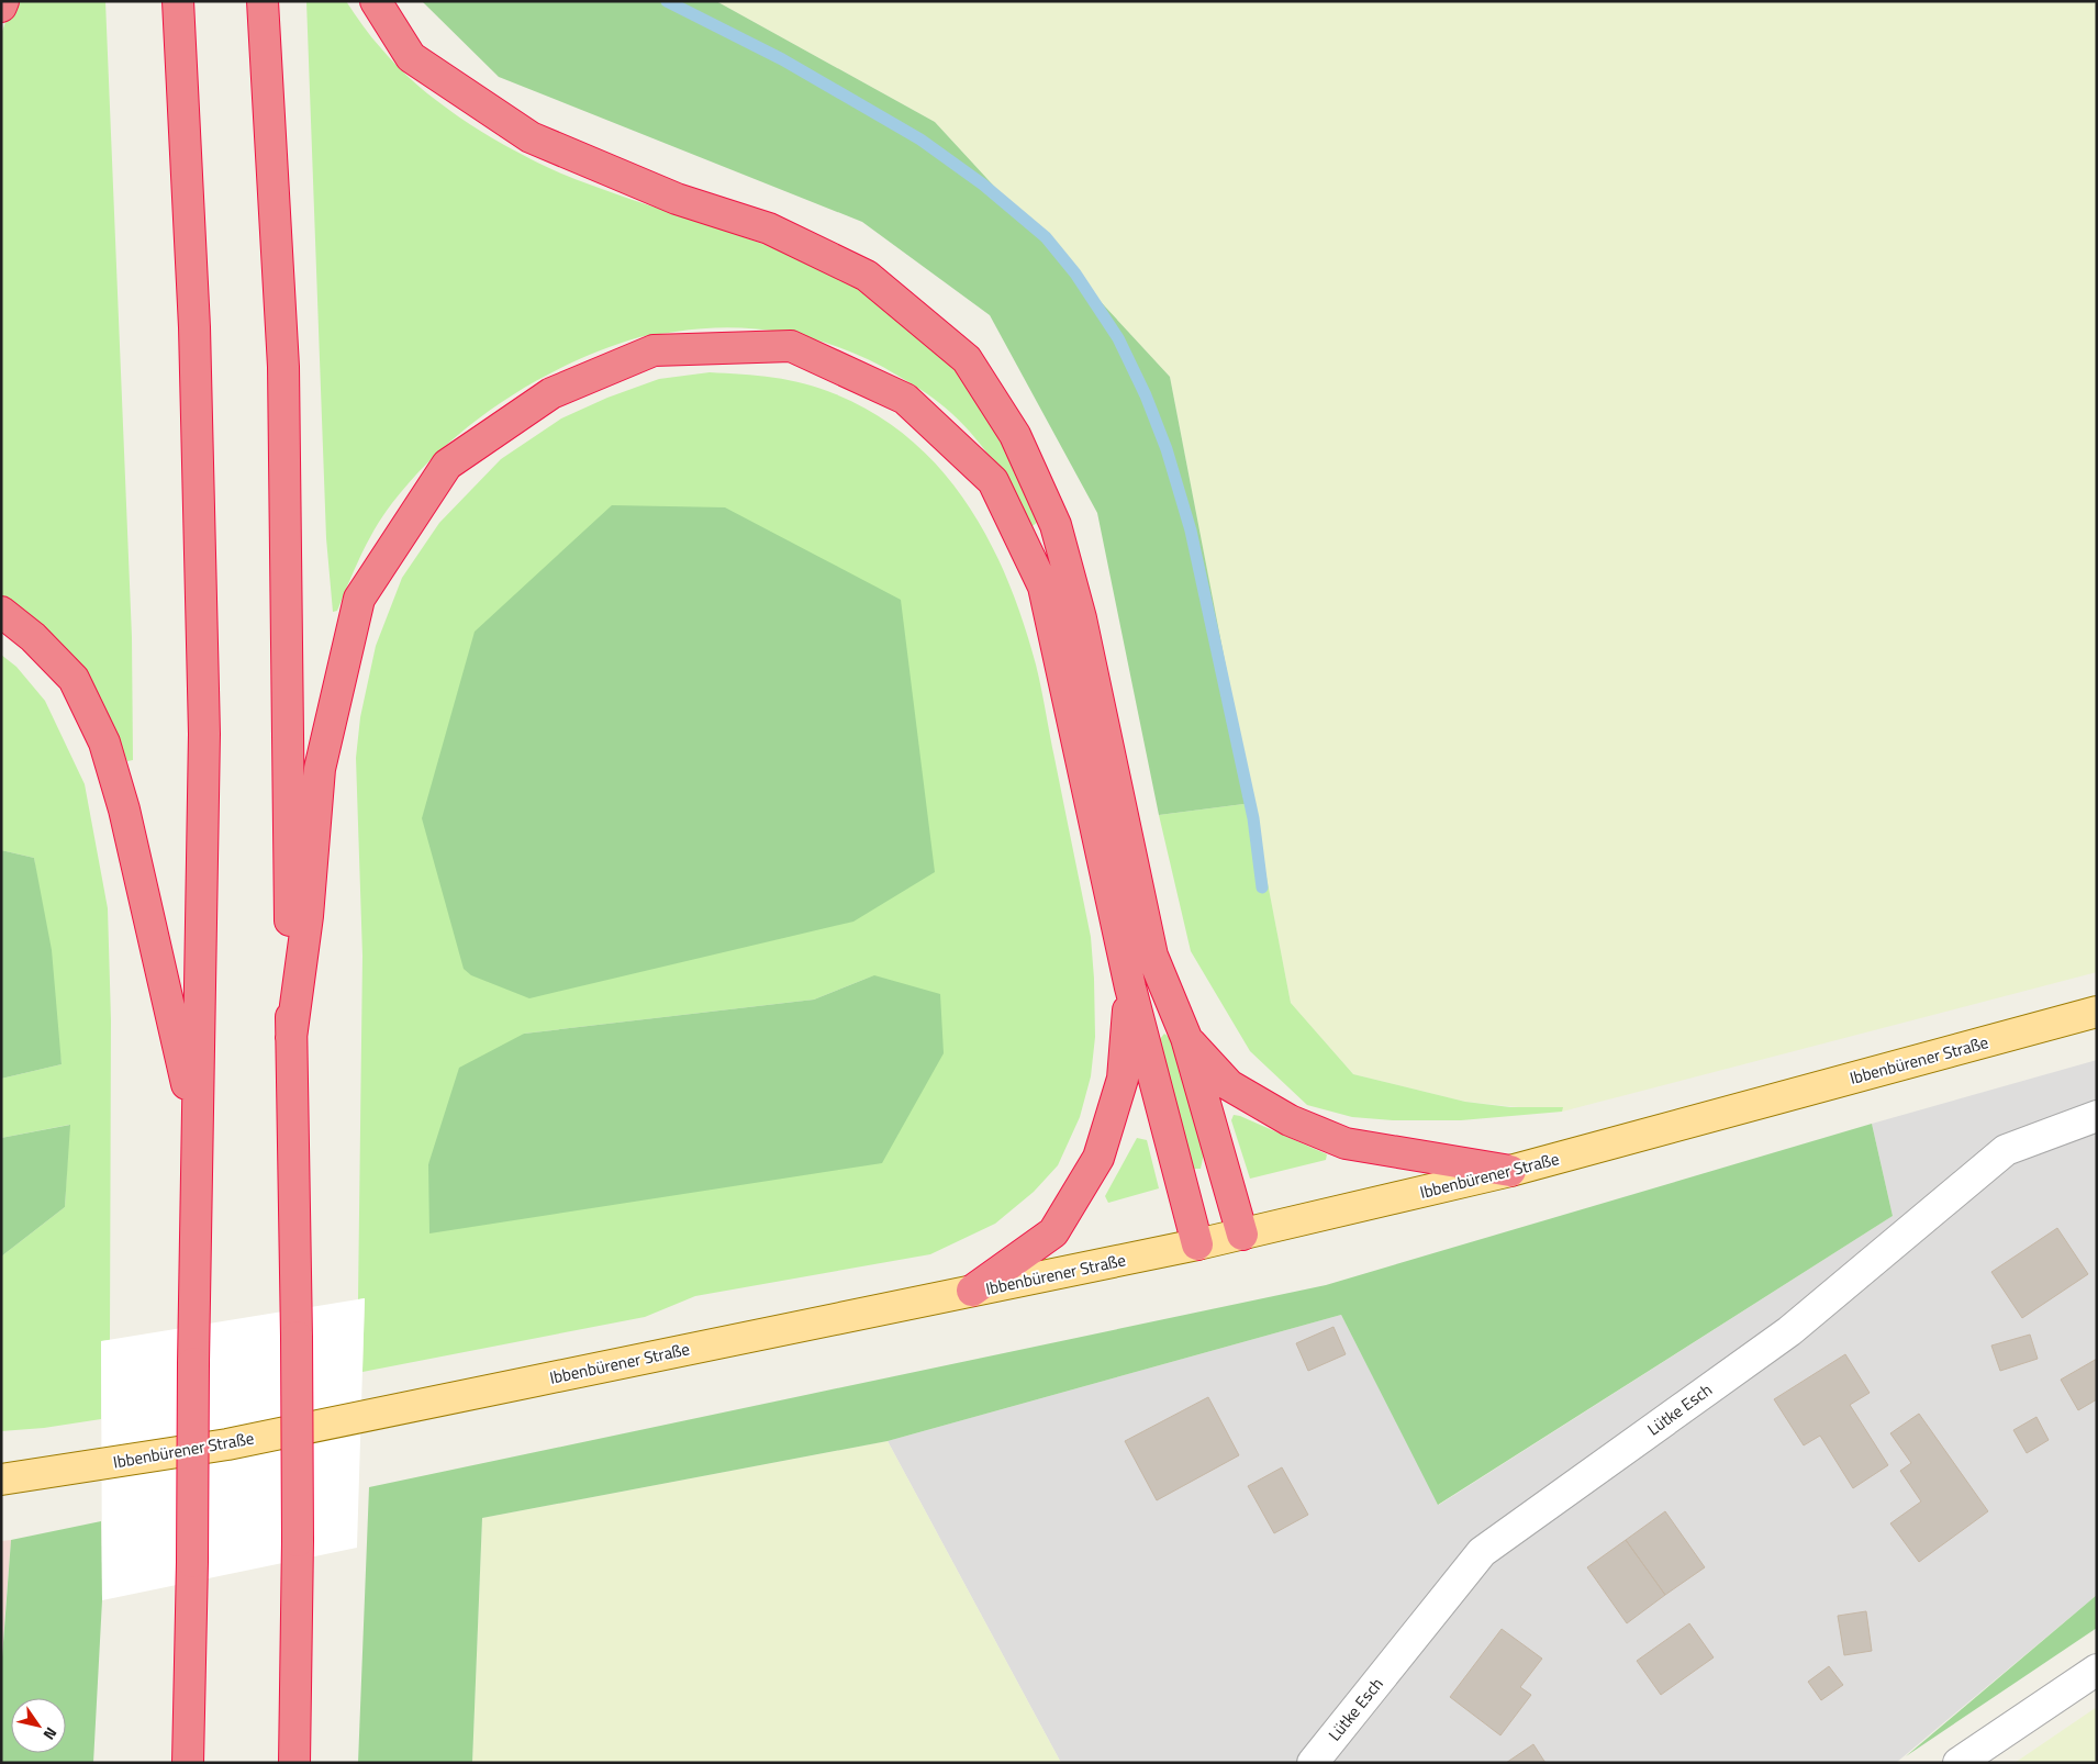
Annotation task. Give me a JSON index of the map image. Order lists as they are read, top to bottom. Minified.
{"streets":{"main road":["Ibbenbürener Straße"],"street":["Lütke Esch"]},"north":"bottom right"}
